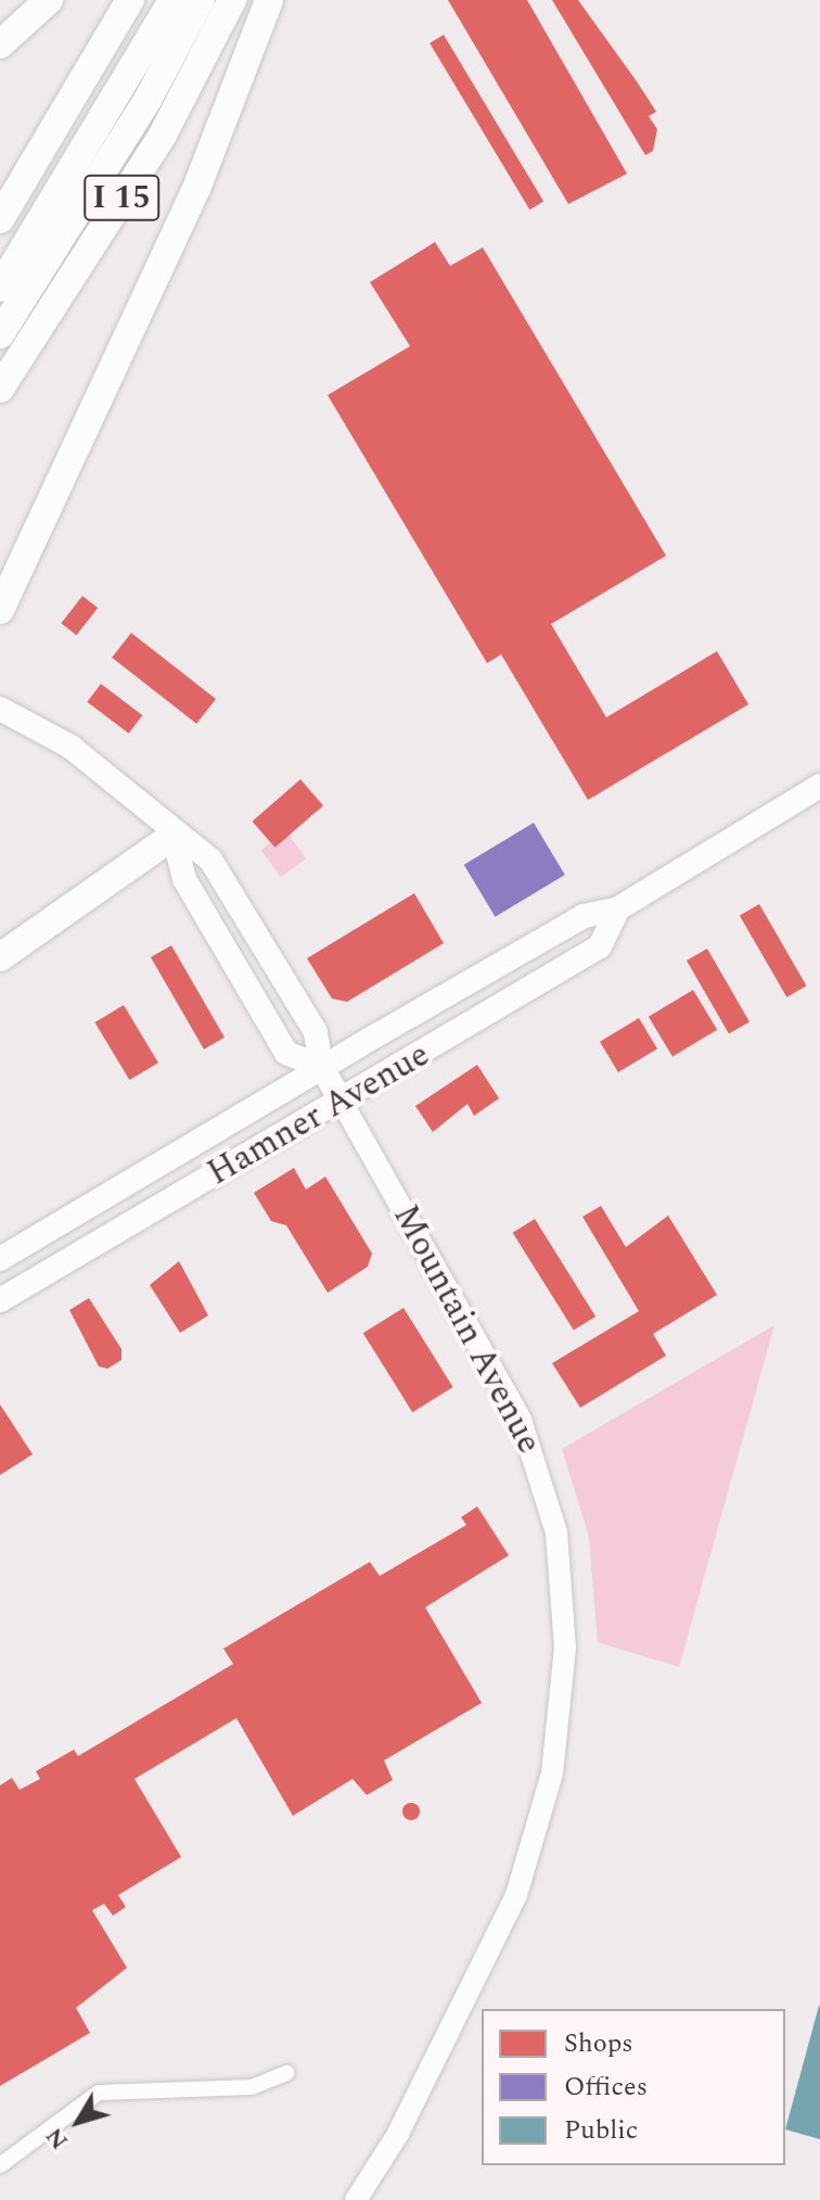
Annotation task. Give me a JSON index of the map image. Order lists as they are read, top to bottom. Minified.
{"streets":{"highway":["I 15"],"main road":["Hamner Avenue","Mountain Avenue"]},"crossings":[["Hamner Avenue","Mountain Avenue"]],"legend":["Shops","Offices","Public"],"north":"bottom left"}
